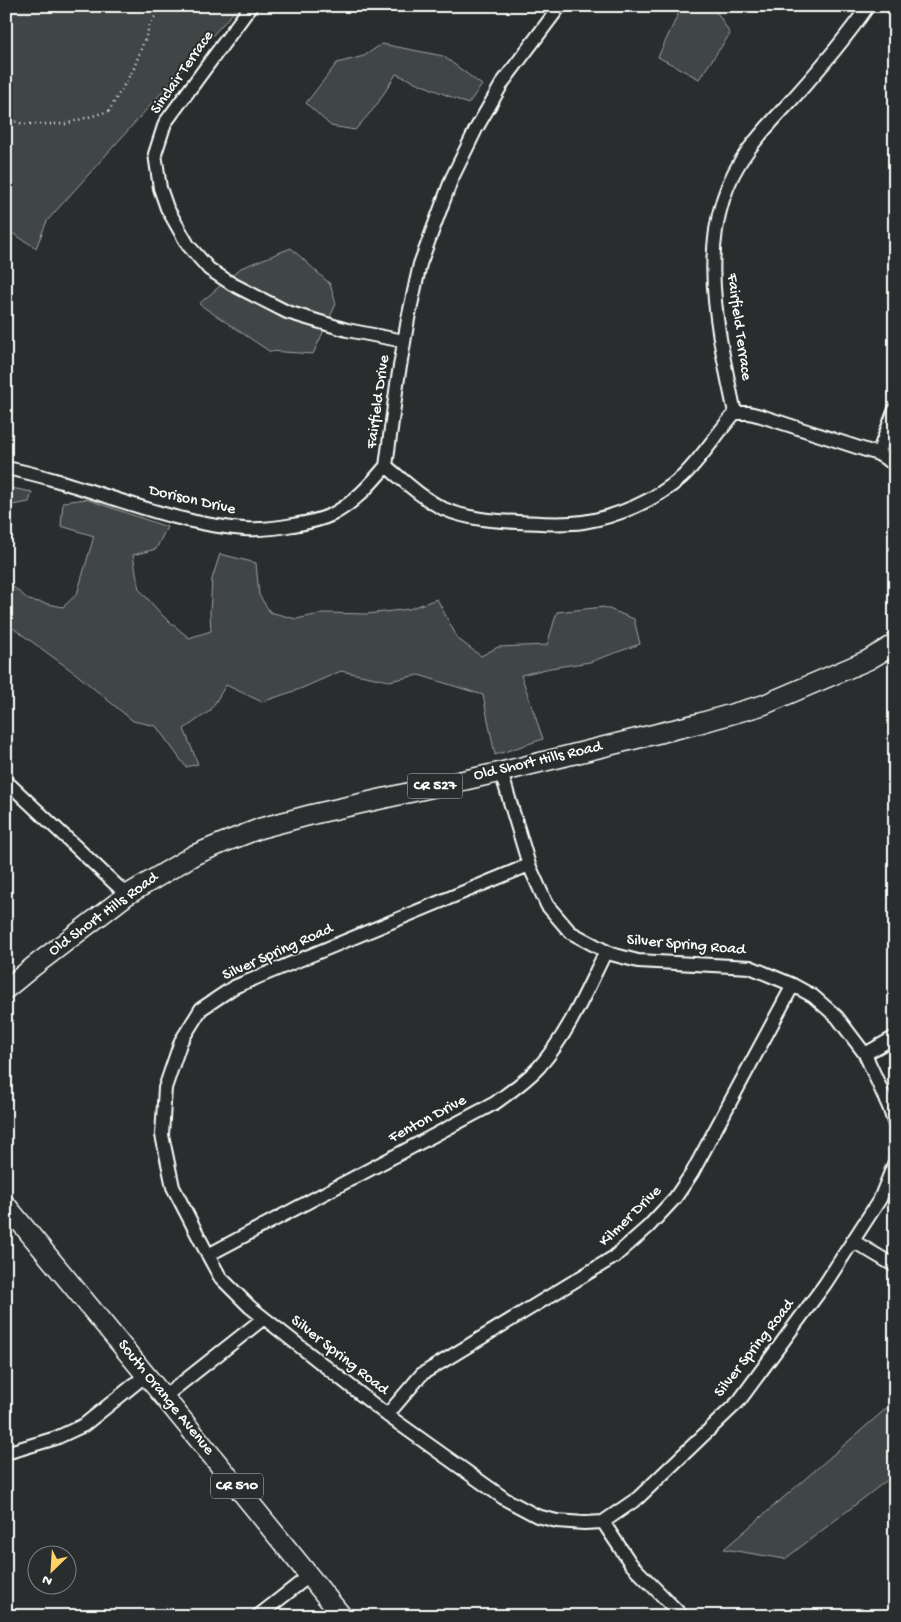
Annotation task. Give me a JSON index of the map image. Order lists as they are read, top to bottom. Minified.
{"streets":{"main road":["Old Short Hills Road","CR 527","South Orange Avenue","CR 510"],"street":["Sinclair Terrace","Fairfield Terrace","Fairfield Drive","Dorison Drive","Silver Spring Road","Fenton Drive","Kilmer Drive"]},"crossings":[["Sinclair Terrace","Fairfield Drive"],["Fairfield Terrace","Fairfield Drive"],["Fairfield Drive","Dorison Drive"],["Old Short Hills Road","Silver Spring Road"],["Silver Spring Road","Fenton Drive"],["Silver Spring Road","Kilmer Drive"]],"north":"bottom left"}
